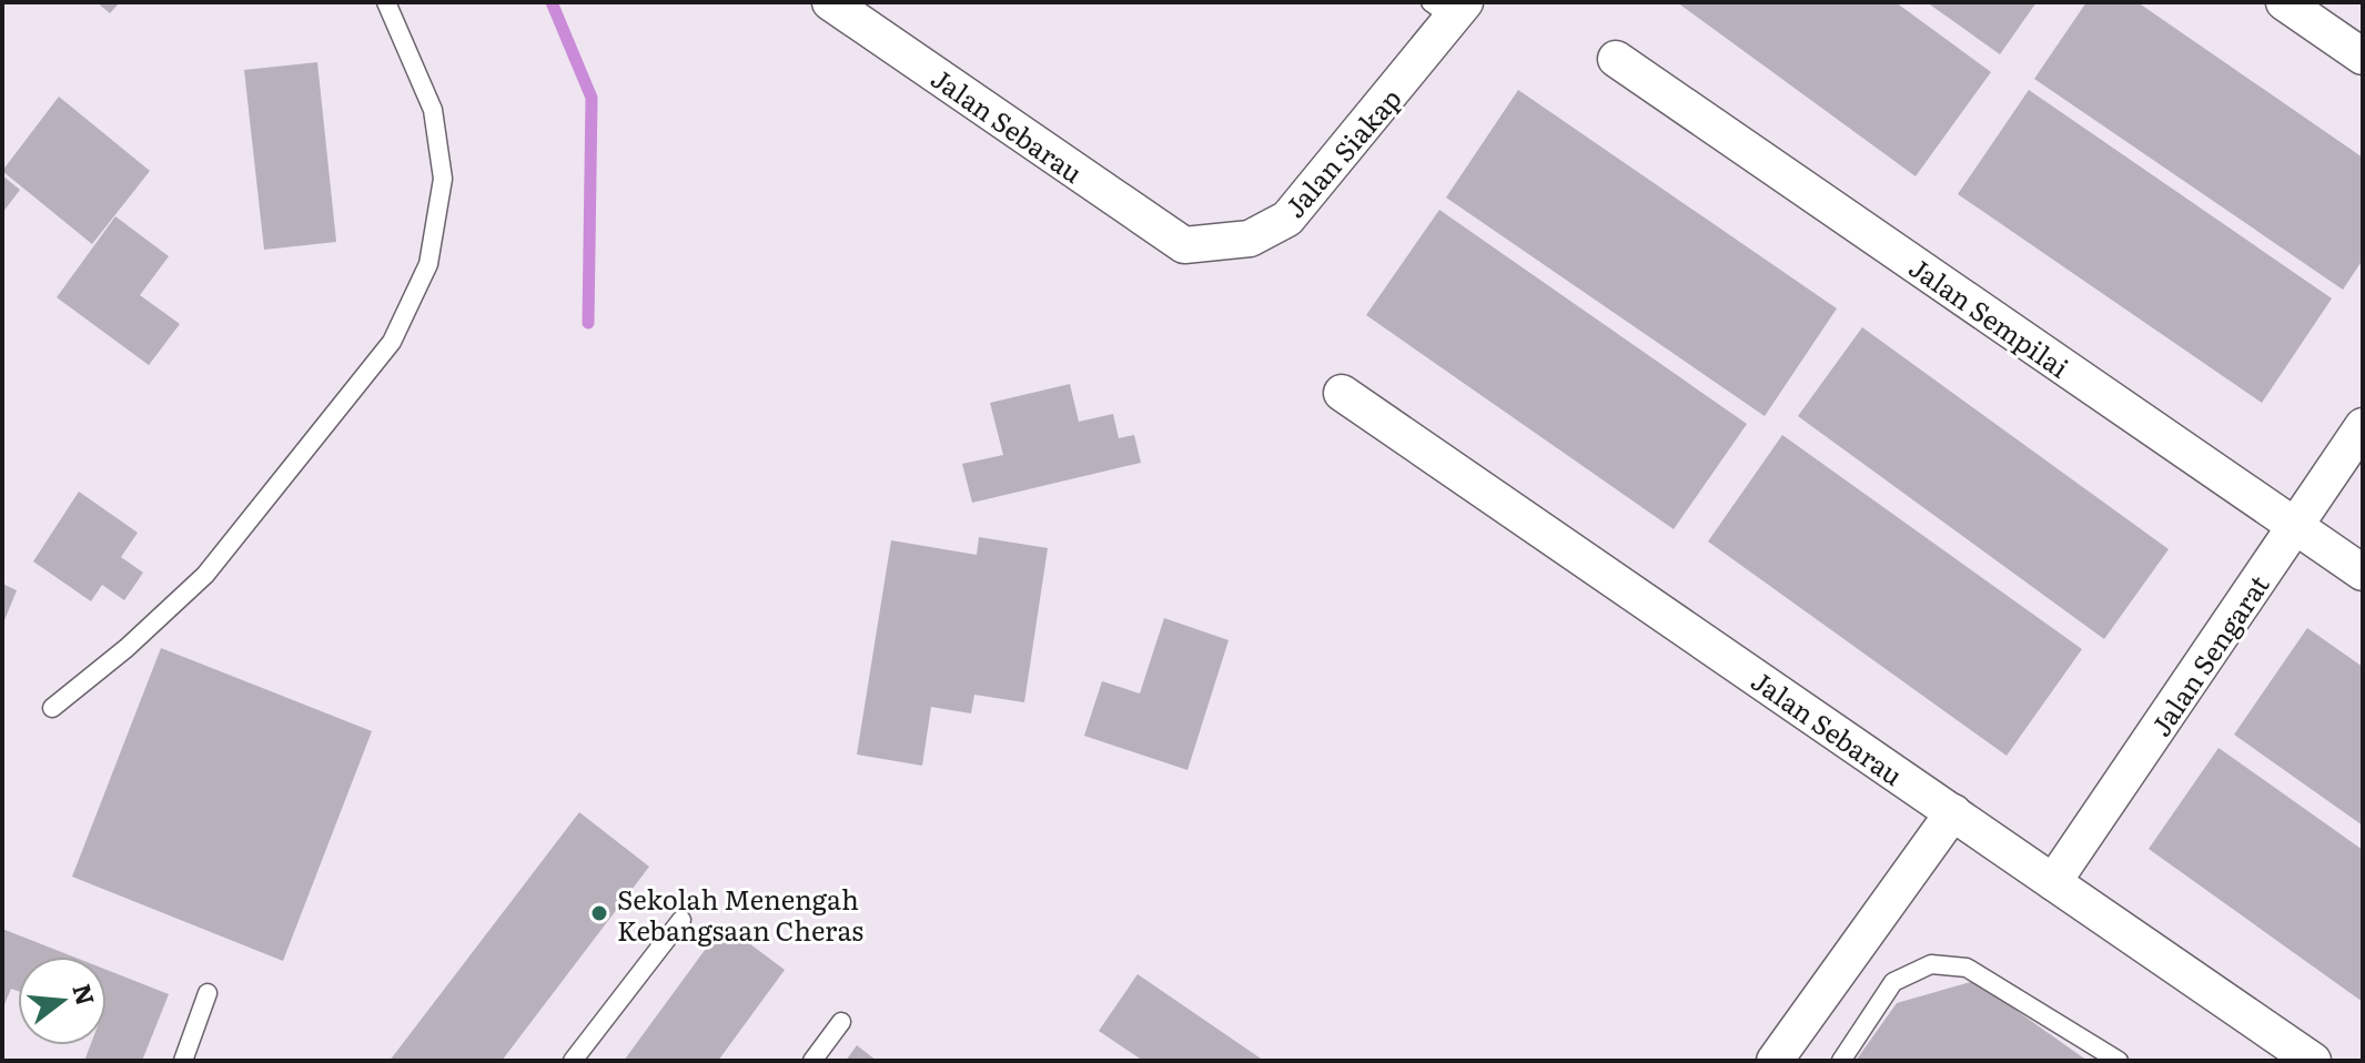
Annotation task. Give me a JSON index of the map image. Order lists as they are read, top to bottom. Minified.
{"streets":{"street":["Jalan Sebarau","Jalan Siakap","Jalan Sempilai","Jalan Sengarat"]},"crossings":[["Jalan Sebarau","Jalan Siakap"],["Jalan Sebarau","Jalan Sengarat"],["Jalan Sempilai","Jalan Sengarat"]],"places":["Sekolah Menengah Kebangsaan Cheras"],"north":"right"}
